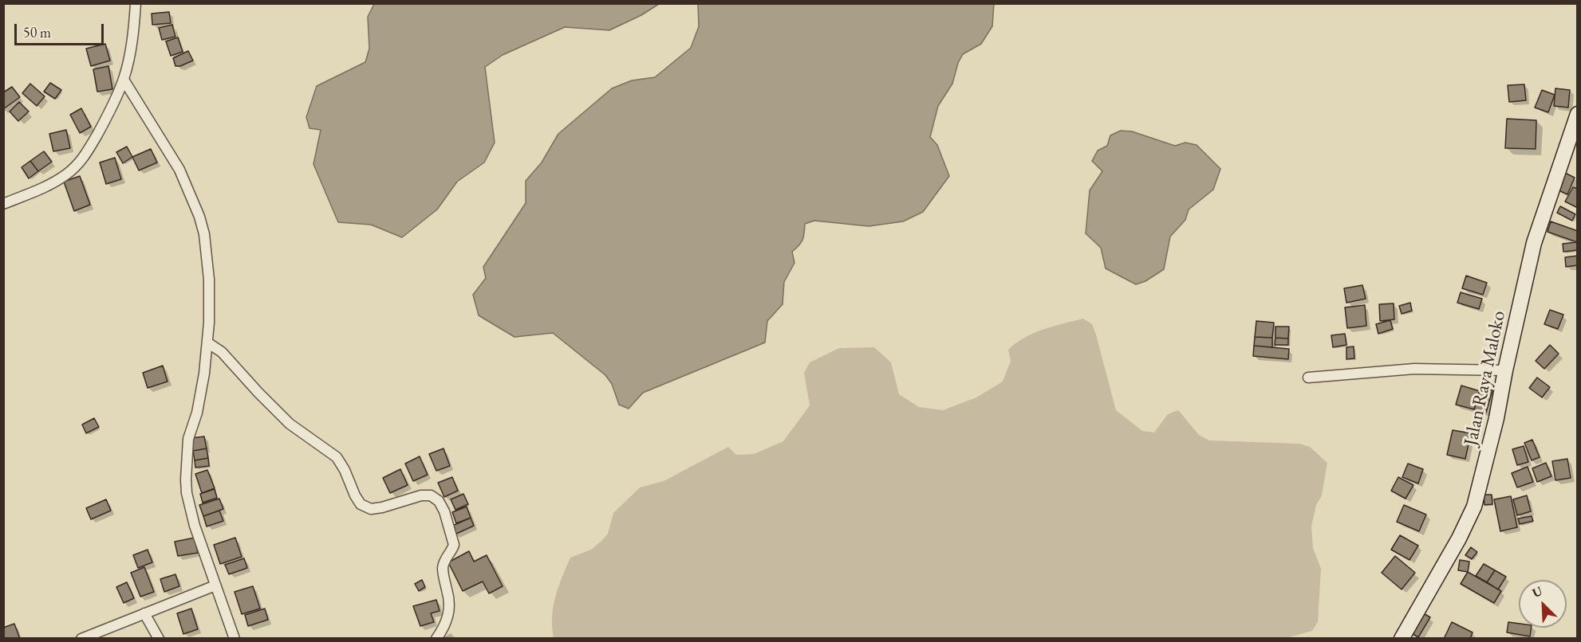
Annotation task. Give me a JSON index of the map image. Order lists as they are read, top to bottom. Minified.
{"streets":{"street":["Jalan Raya Maloko"]},"scale_bar":"50 m","north":"top left"}
